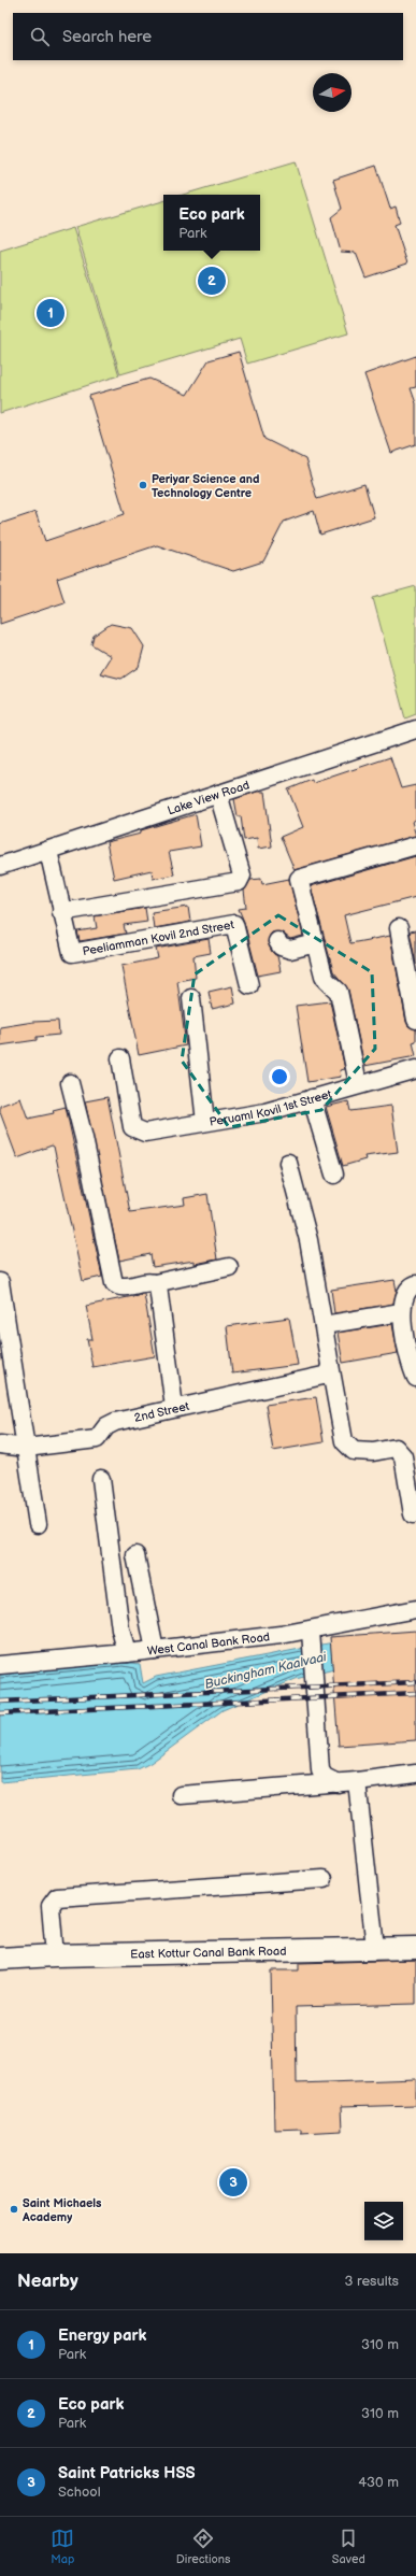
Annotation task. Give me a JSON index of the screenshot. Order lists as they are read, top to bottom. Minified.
{"streets":{"street":["Lake View Road","Peeliamman Kovil 2nd Street","Peruaml Kovil 1st Street","2nd Street","West Canal Bank Road","East Kottur Canal Bank Road"]},"crossings":[["Lake View Road","Peeliamman Kovil 2nd Street"]],"water":["Buckingham Kaalvaai"],"places":["Periyar Science and Technology Centre","Saint Michaels Academy"],"north":"right","page":{"search":"Search here","popup":["Eco park","Park"],"pins":["2","1","3"],"heading":["Nearby","3 results"],"list":[{"mark":"1","name":"Energy park","note":"Park","value":"310 m"},{"mark":"2","name":"Eco park","note":"Park","value":"310 m"},{"mark":"3","name":"Saint Patricks HSS","note":"School","value":"430 m"}],"nav":["Map","Directions","Saved"]}}
